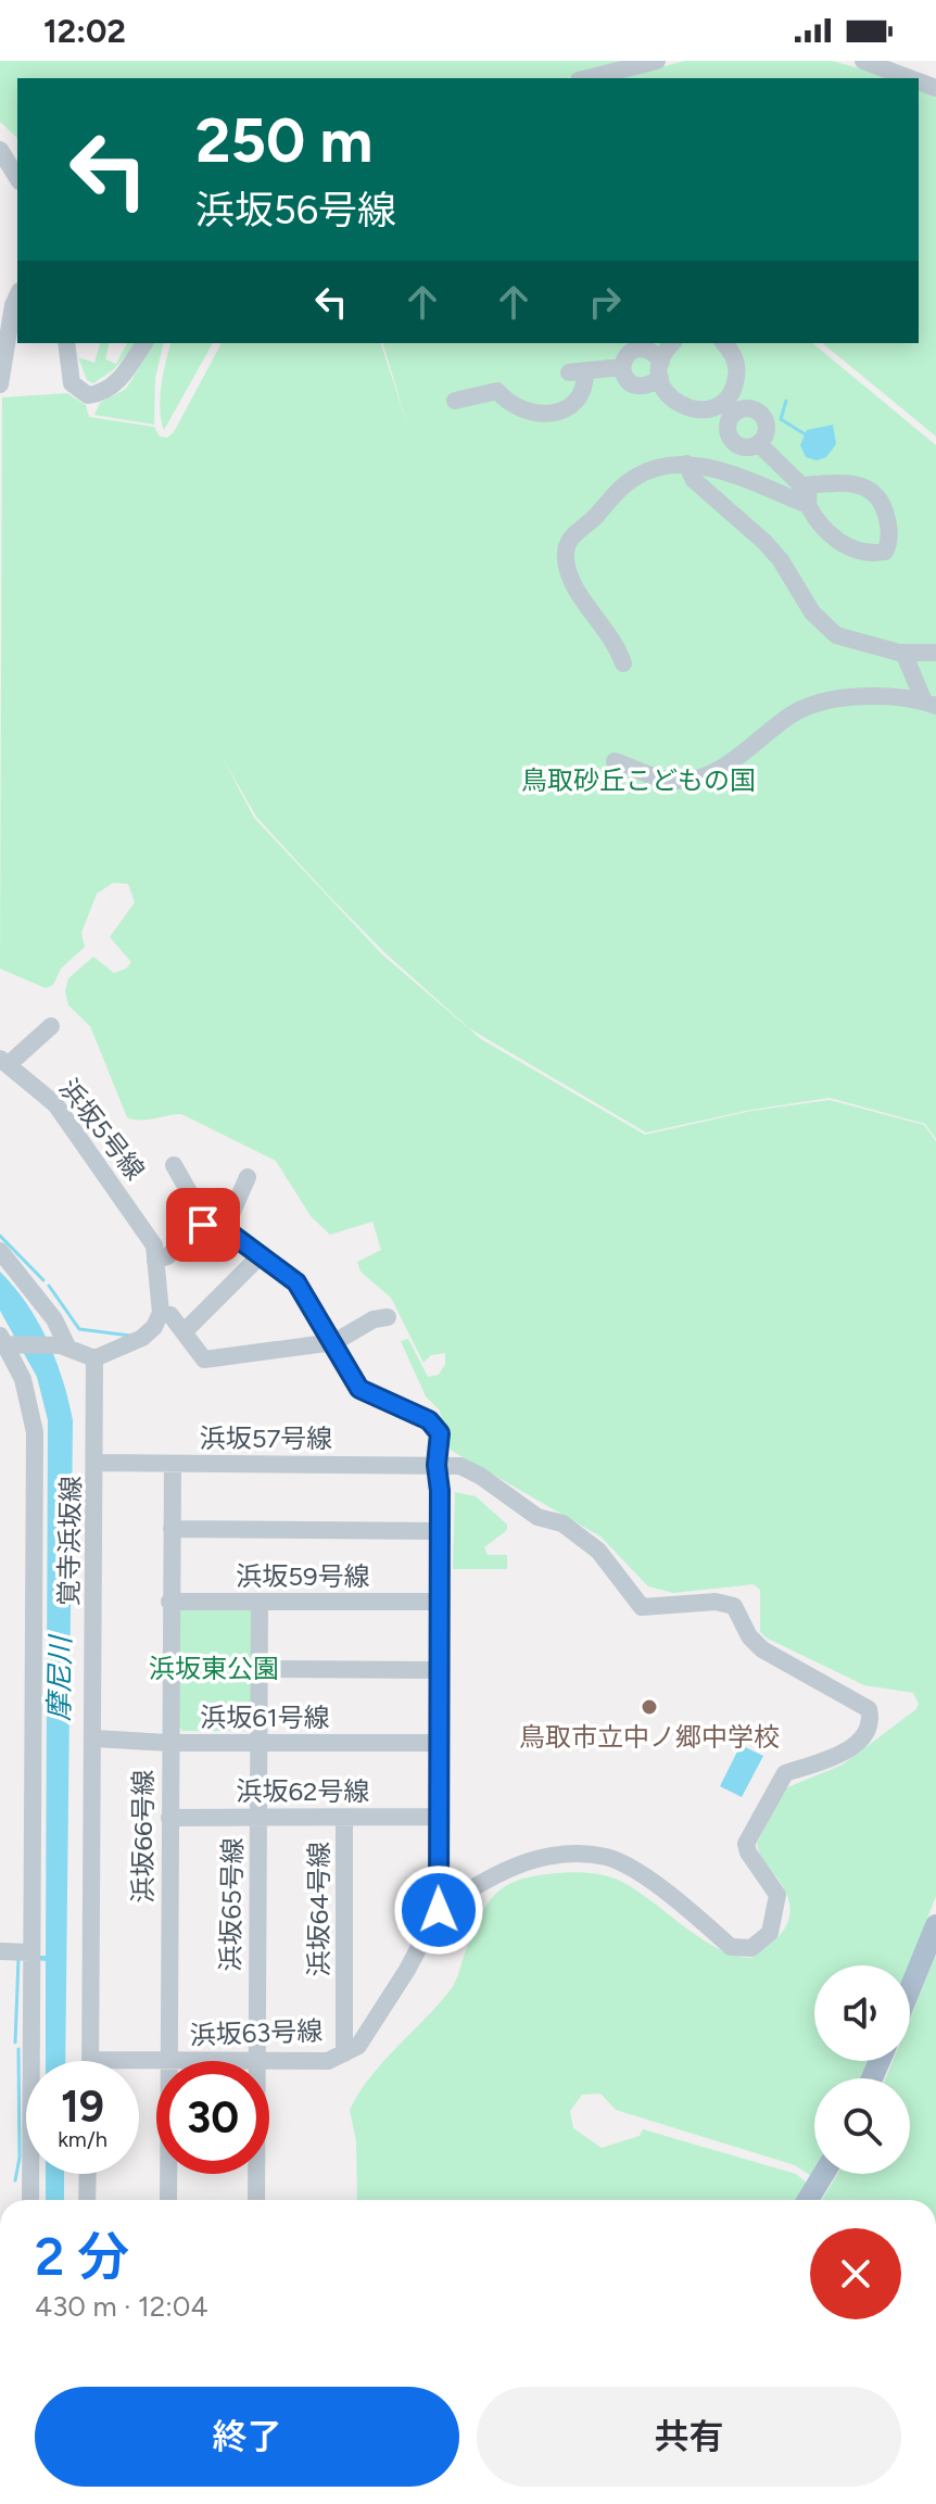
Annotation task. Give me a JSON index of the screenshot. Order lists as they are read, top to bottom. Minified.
{"streets":{"street":["浜坂5号線","浜坂57号線","覚寺浜坂線","浜坂59号線","浜坂61号線","浜坂62号線","浜坂66号線","浜坂65号線","浜坂64号線","浜坂63号線"]},"crossings":[["浜坂57号線","覚寺浜坂線"],["浜坂57号線","浜坂66号線"],["浜坂57号線","浜坂63号線"],["覚寺浜坂線","浜坂61号線"],["覚寺浜坂線","浜坂63号線"],["浜坂59号線","浜坂66号線"],["浜坂59号線","浜坂65号線"],["浜坂59号線","浜坂63号線"],["浜坂61号線","浜坂66号線"],["浜坂61号線","浜坂65号線"],["浜坂61号線","浜坂63号線"],["浜坂62号線","浜坂66号線"],["浜坂62号線","浜坂65号線"],["浜坂62号線","浜坂64号線"],["浜坂62号線","浜坂63号線"],["浜坂66号線","浜坂63号線"],["浜坂64号線","浜坂63号線"]],"water":["摩尼川"],"parks":["鳥取砂丘こどもの国","浜坂東公園"],"places":["鳥取市立中ノ郷中学校"],"page":{"status":"12:02","turn":["250 m","浜坂56号線"],"speed":"19 km/h","limit":"30","heading":["2 分","430 m · 12:04"],"buttons":["終了","共有"]}}
